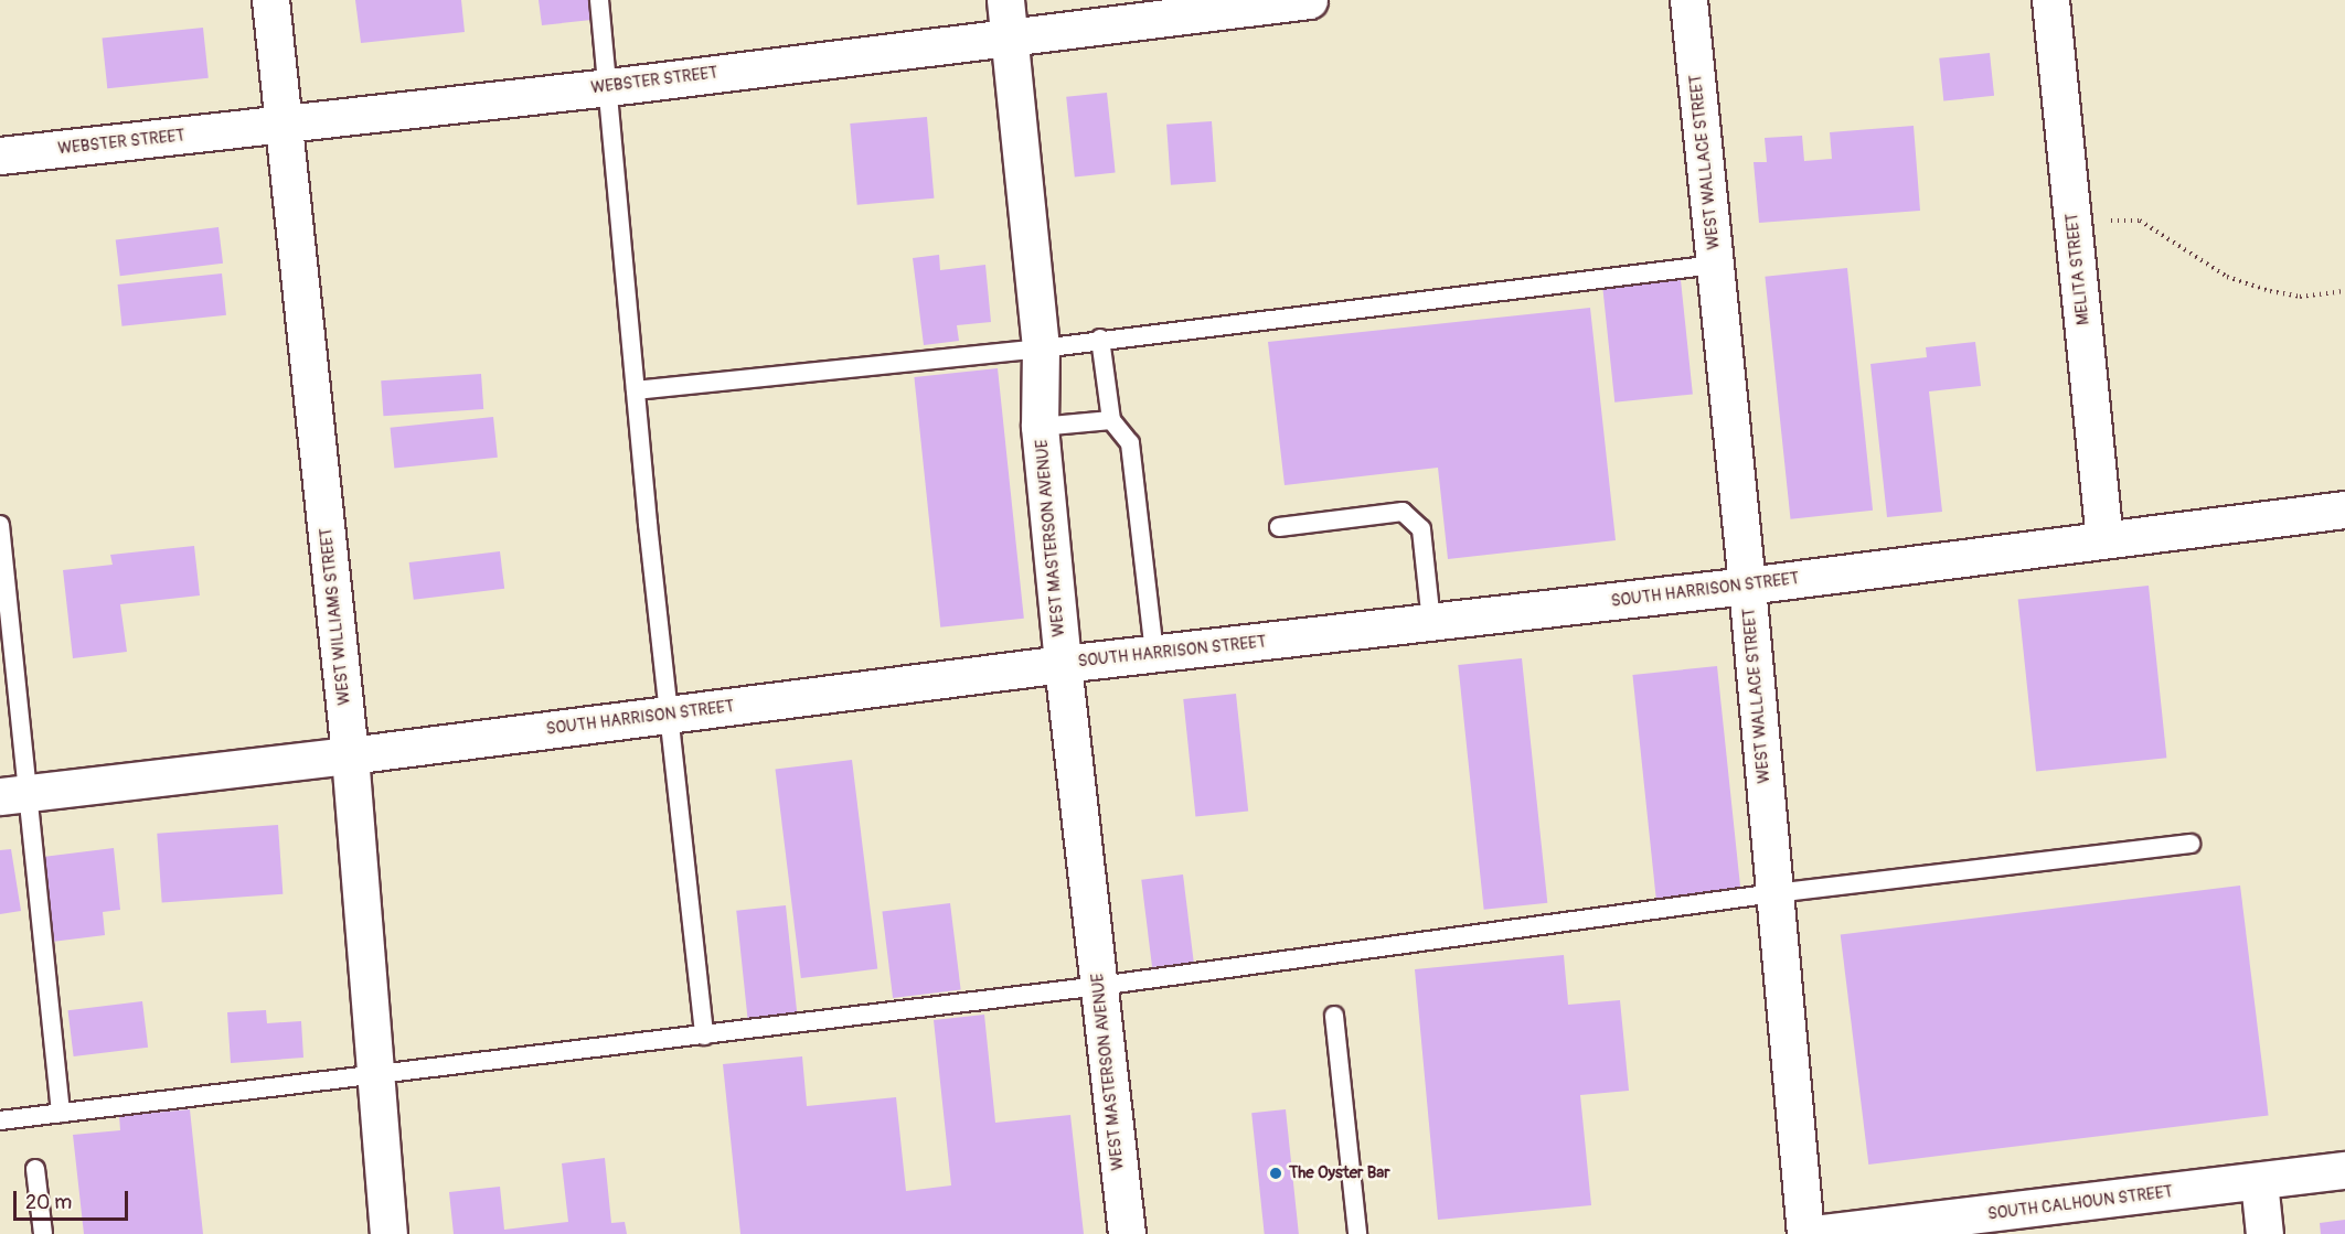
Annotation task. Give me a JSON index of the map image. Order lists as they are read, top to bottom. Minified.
{"streets":{"street":["WEBSTER STREET","WEST WALLACE STREET","MELITA STREET","WEST MASTERSON AVENUE","SOUTH HARRISON STREET","WEST WILLIAMS STREET","SOUTH CALHOUN STREET"]},"crossings":[["WEBSTER STREET","WEST MASTERSON AVENUE"],["WEBSTER STREET","WEST WILLIAMS STREET"],["WEST WALLACE STREET","SOUTH HARRISON STREET"],["MELITA STREET","SOUTH HARRISON STREET"],["WEST MASTERSON AVENUE","SOUTH HARRISON STREET"],["SOUTH HARRISON STREET","WEST WILLIAMS STREET"]],"places":["The Oyster Bar"],"scale_bar":"20 m"}
